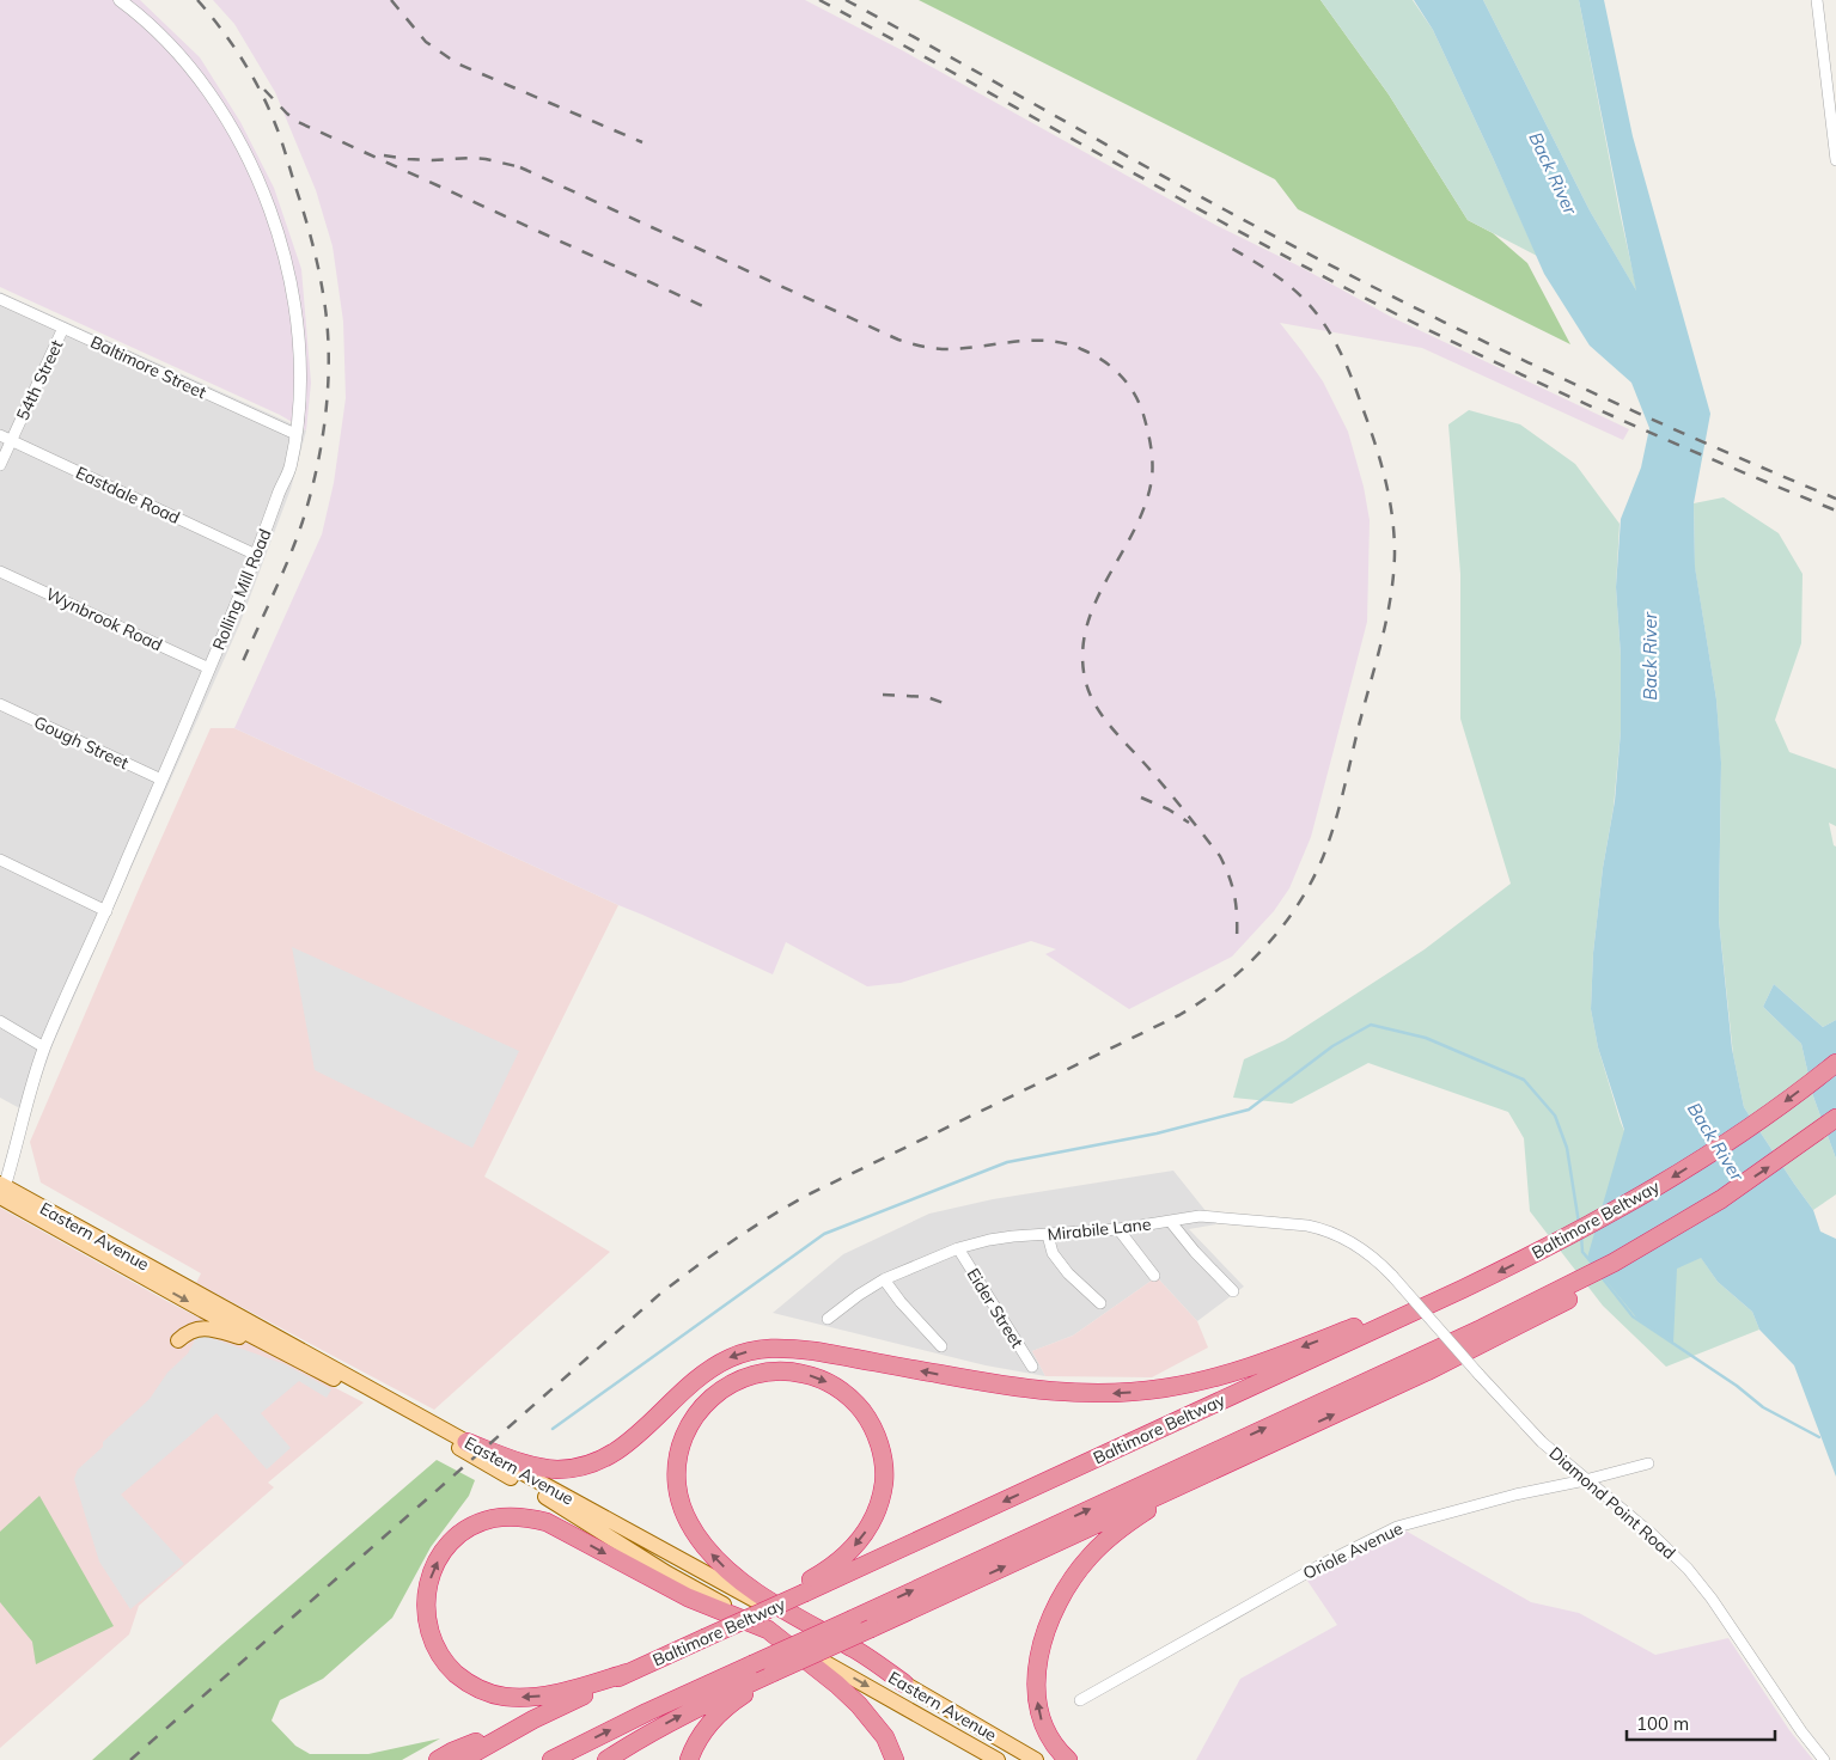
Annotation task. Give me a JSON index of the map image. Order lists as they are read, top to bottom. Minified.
{"streets":{"highway":["Baltimore Beltway"],"main road":["Eastern Avenue"],"street":["Baltimore Street","54th Street","Eastdale Road","Rolling Mill Road","Wynbrook Road","Gough Street","Mirabile Lane","Eider Street","Diamond Point Road","Oriole Avenue"]},"crossings":[["Baltimore Street","54th Street"],["Baltimore Street","Rolling Mill Road"],["54th Street","Eastdale Road"],["Eastdale Road","Rolling Mill Road"],["Rolling Mill Road","Wynbrook Road"],["Rolling Mill Road","Gough Street"],["Rolling Mill Road","Eastern Avenue"],["Mirabile Lane","Eider Street"],["Mirabile Lane","Diamond Point Road"],["Diamond Point Road","Oriole Avenue"]],"water":["Back River"],"scale_bar":"100 m"}
